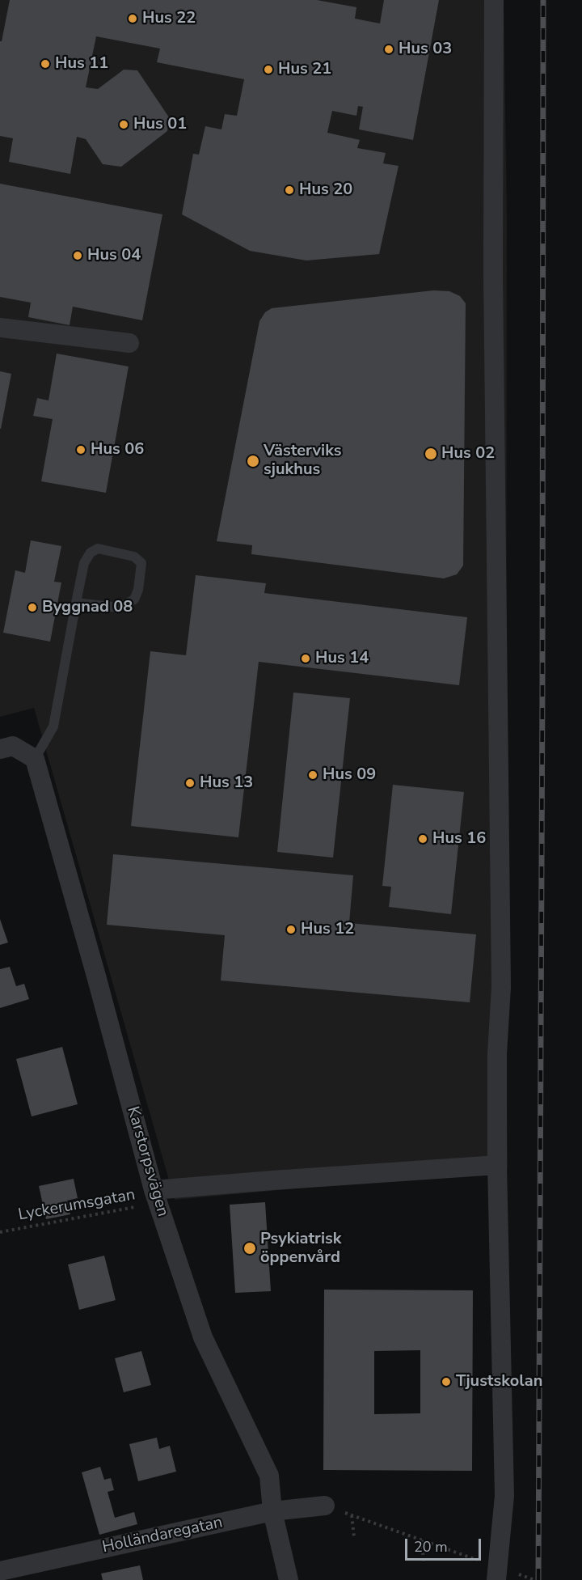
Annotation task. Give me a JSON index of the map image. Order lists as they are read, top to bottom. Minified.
{"streets":{"street":["Karstorpsvägen","Holländaregatan"],"path":["Lyckerumsgatan"]},"crossings":[["Karstorpsvägen","Lyckerumsgatan"],["Karstorpsvägen","Holländaregatan"]],"places":["Hus 22","Hus 03","Hus 11","Hus 21","Hus 01","Hus 20","Hus 04","Hus 06","Hus 02","Västerviks sjukhus","Byggnad 08","Hus 14","Hus 09","Hus 13","Hus 16","Hus 12","Psykiatrisk öppenvård","Tjustskolan"],"scale_bar":"20 m"}
